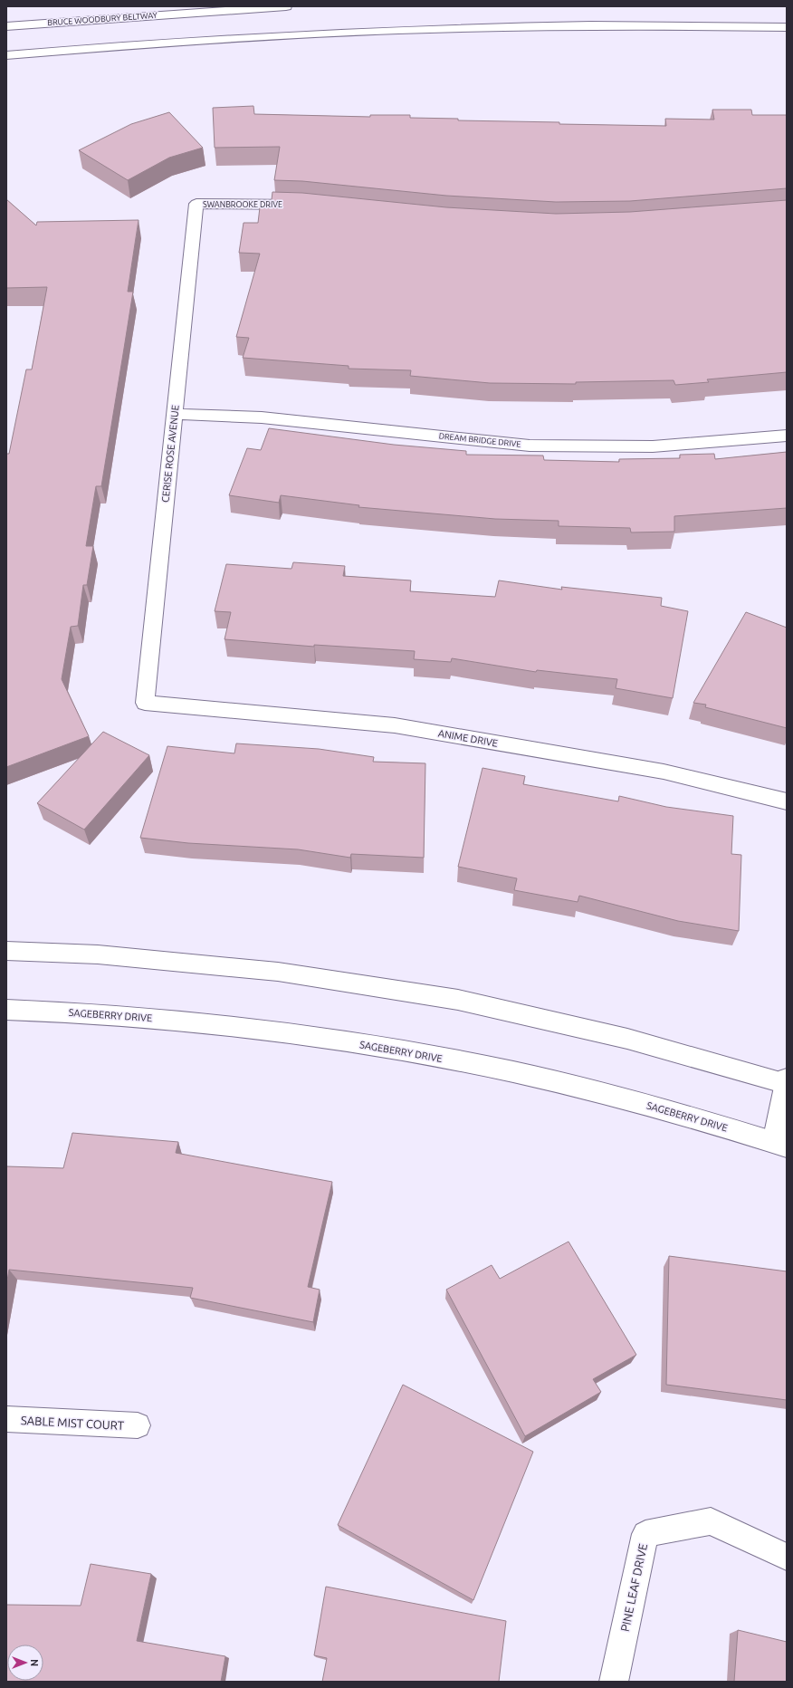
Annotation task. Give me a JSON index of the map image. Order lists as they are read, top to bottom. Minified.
{"streets":{"main road":["BRUCE WOODBURY BELTWAY","SWANBROOKE DRIVE","DREAM BRIDGE DRIVE","CERISE ROSE AVENUE","ANIME DRIVE","SAGEBERRY DRIVE","SABLE MIST COURT","PINE LEAF DRIVE"]},"crossings":[["SWANBROOKE DRIVE","CERISE ROSE AVENUE"],["DREAM BRIDGE DRIVE","CERISE ROSE AVENUE"],["CERISE ROSE AVENUE","ANIME DRIVE"]],"north":"right"}
